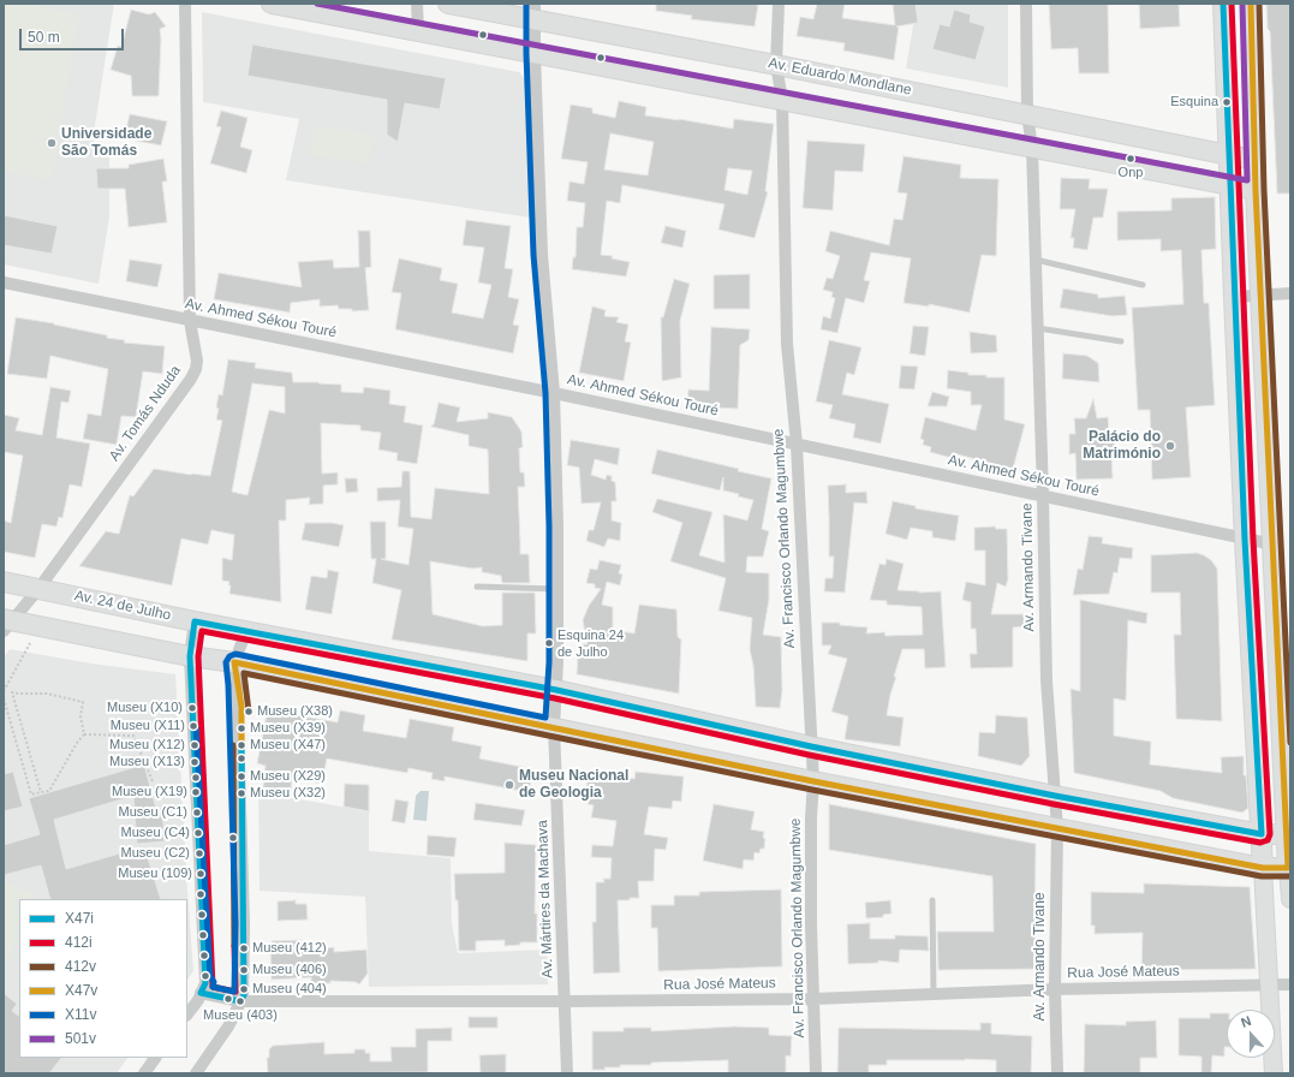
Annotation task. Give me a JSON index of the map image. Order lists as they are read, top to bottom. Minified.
{"streets":{"main road":["Av. Eduardo Mondlane","Av. 24 de Julho"],"street":["Av. Ahmed Sékou Touré","Av. Tomás Nduda","Av. Francisco Orlando Magumbwe","Av. Armando Tivane","Av. Mártires da Machava","Rua José Mateus"]},"crossings":[["Av. Eduardo Mondlane","Av. Francisco Orlando Magumbwe"],["Av. Eduardo Mondlane","Av. Armando Tivane"],["Av. Eduardo Mondlane","Av. Mártires da Machava"],["Av. Ahmed Sékou Touré","Av. Tomás Nduda"],["Av. Ahmed Sékou Touré","Av. Francisco Orlando Magumbwe"],["Av. Ahmed Sékou Touré","Av. Armando Tivane"],["Av. Ahmed Sékou Touré","Av. Mártires da Machava"],["Av. Tomás Nduda","Av. 24 de Julho"],["Av. Francisco Orlando Magumbwe","Av. 24 de Julho"],["Av. Francisco Orlando Magumbwe","Rua José Mateus"],["Av. Armando Tivane","Av. 24 de Julho"],["Av. Armando Tivane","Rua José Mateus"],["Av. 24 de Julho","Av. Mártires da Machava"],["Av. Mártires da Machava","Rua José Mateus"]],"places":["Esquina","Universidade São Tomás","Onp","Palácio do Matrimónio","Esquina 24 de Julho","Museu (X10)","Museu (X38)","Museu (X11)","Museu (X39)","Museu (X12)","Museu (X47)","Museu (X13)","Museu (X29)","Museu Nacional de Geologia","Museu (X19)","Museu (X32)","Museu (C1)","Museu (C4)","Museu (C2)","Museu (109)","Museu (412)","Museu (406)","Museu (404)","Museu (403)"],"lines":["transit line X47i","transit line 412i","transit line 412v","transit line X47v","transit line X11v","transit line 501v"],"legend":["X47i","412i","412v","X47v","X11v","501v"],"scale_bar":"50 m","north":"top"}
